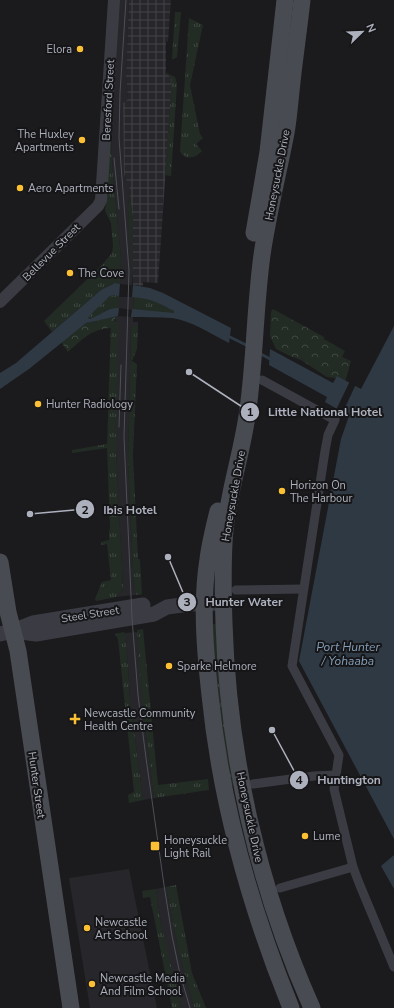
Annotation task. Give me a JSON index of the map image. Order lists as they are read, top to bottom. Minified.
{"streets":{"main road":["Honeysuckle Drive","Hunter Street"],"street":["Beresford Street","Bellevue Street","Steel Street"]},"crossings":[["Beresford Street","Bellevue Street"],["Honeysuckle Drive","Steel Street"],["Steel Street","Hunter Street"]],"water":["Port Hunter / Yohaaba"],"places":{"other":["Elora","The Huxley Apartments","Aero Apartments","The Cove","Little National Hotel","Hunter Radiology","Horizon On The Harbour","Ibis Hotel","Hunter Water","Sparke Helmore","Huntington","Lume","Newcastle Art School","Newcastle Media And Film School"],"health":["Newcastle Community Health Centre"],"transit":["Honeysuckle Light Rail"]},"north":"top right"}
